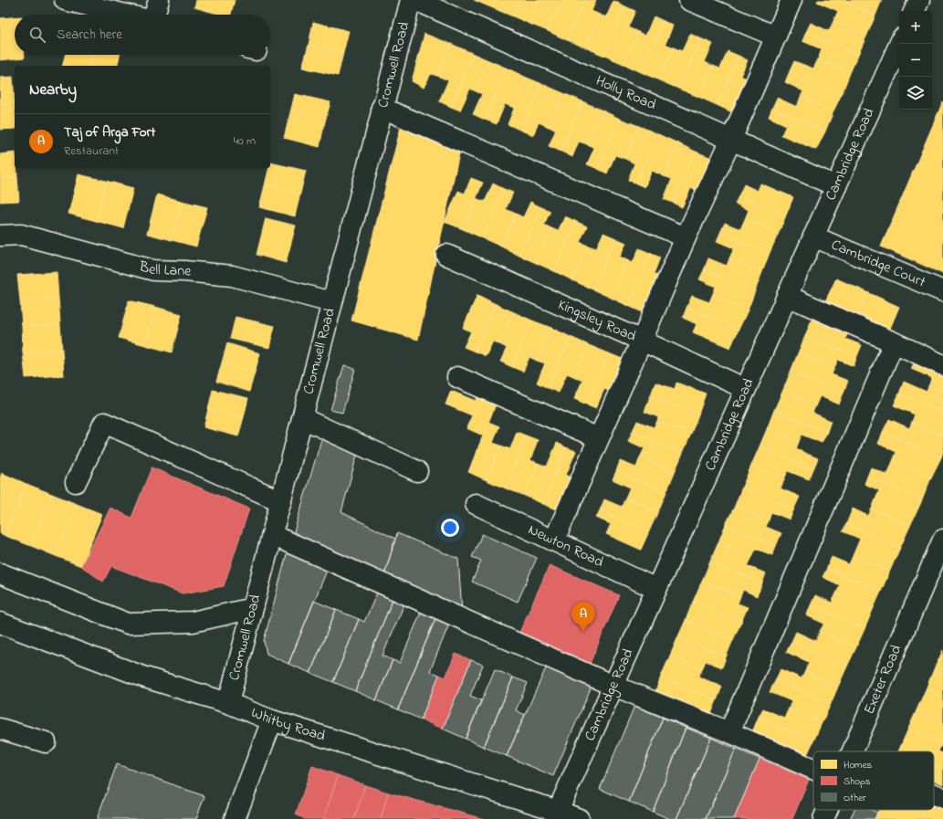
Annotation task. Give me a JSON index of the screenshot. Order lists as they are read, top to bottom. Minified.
{"streets":{"street":["Cromwell Road","Holly Road","Cambridge Road","Cambridge Court","Bell Lane","Kingsley Road","Newton Road","Exeter Road","Whitby Road"]},"crossings":[["Cromwell Road","Bell Lane"],["Cromwell Road","Whitby Road"],["Holly Road","Cambridge Road"],["Cambridge Road","Cambridge Court"],["Cambridge Road","Kingsley Road"],["Cambridge Road","Newton Road"],["Cambridge Road","Whitby Road"]],"legend":["Homes","Shops","Other"],"page":{"map_buttons":["+","−"],"search":"Search here","heading":"Nearby","list":[{"mark":"A","name":"Taj of Arga Fort","note":"Restaurant","value":"40 m"}],"pins":"A"}}
